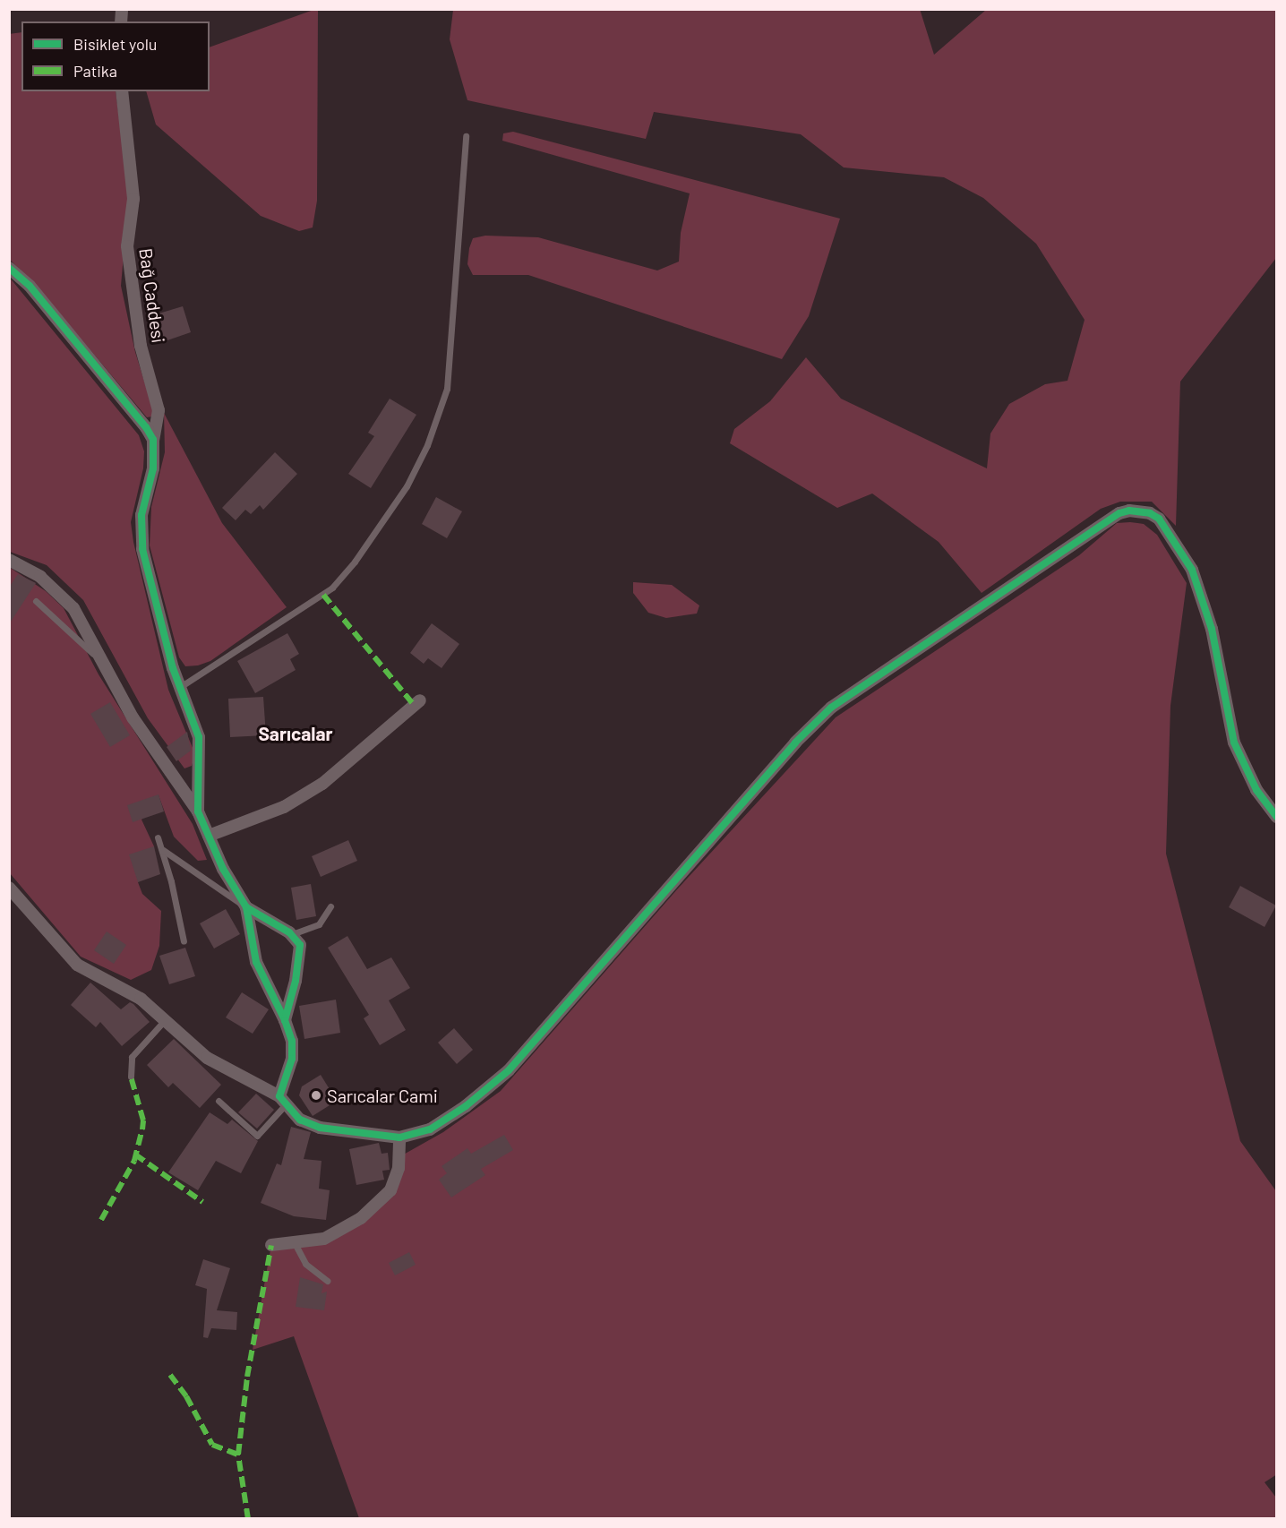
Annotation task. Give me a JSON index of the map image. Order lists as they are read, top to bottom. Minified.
{"streets":{"street":["Bağ Caddesi"]},"districts":["Sarıcalar"],"places":["Sarıcalar Cami"],"legend":["Bisiklet yolu","Patika"]}
